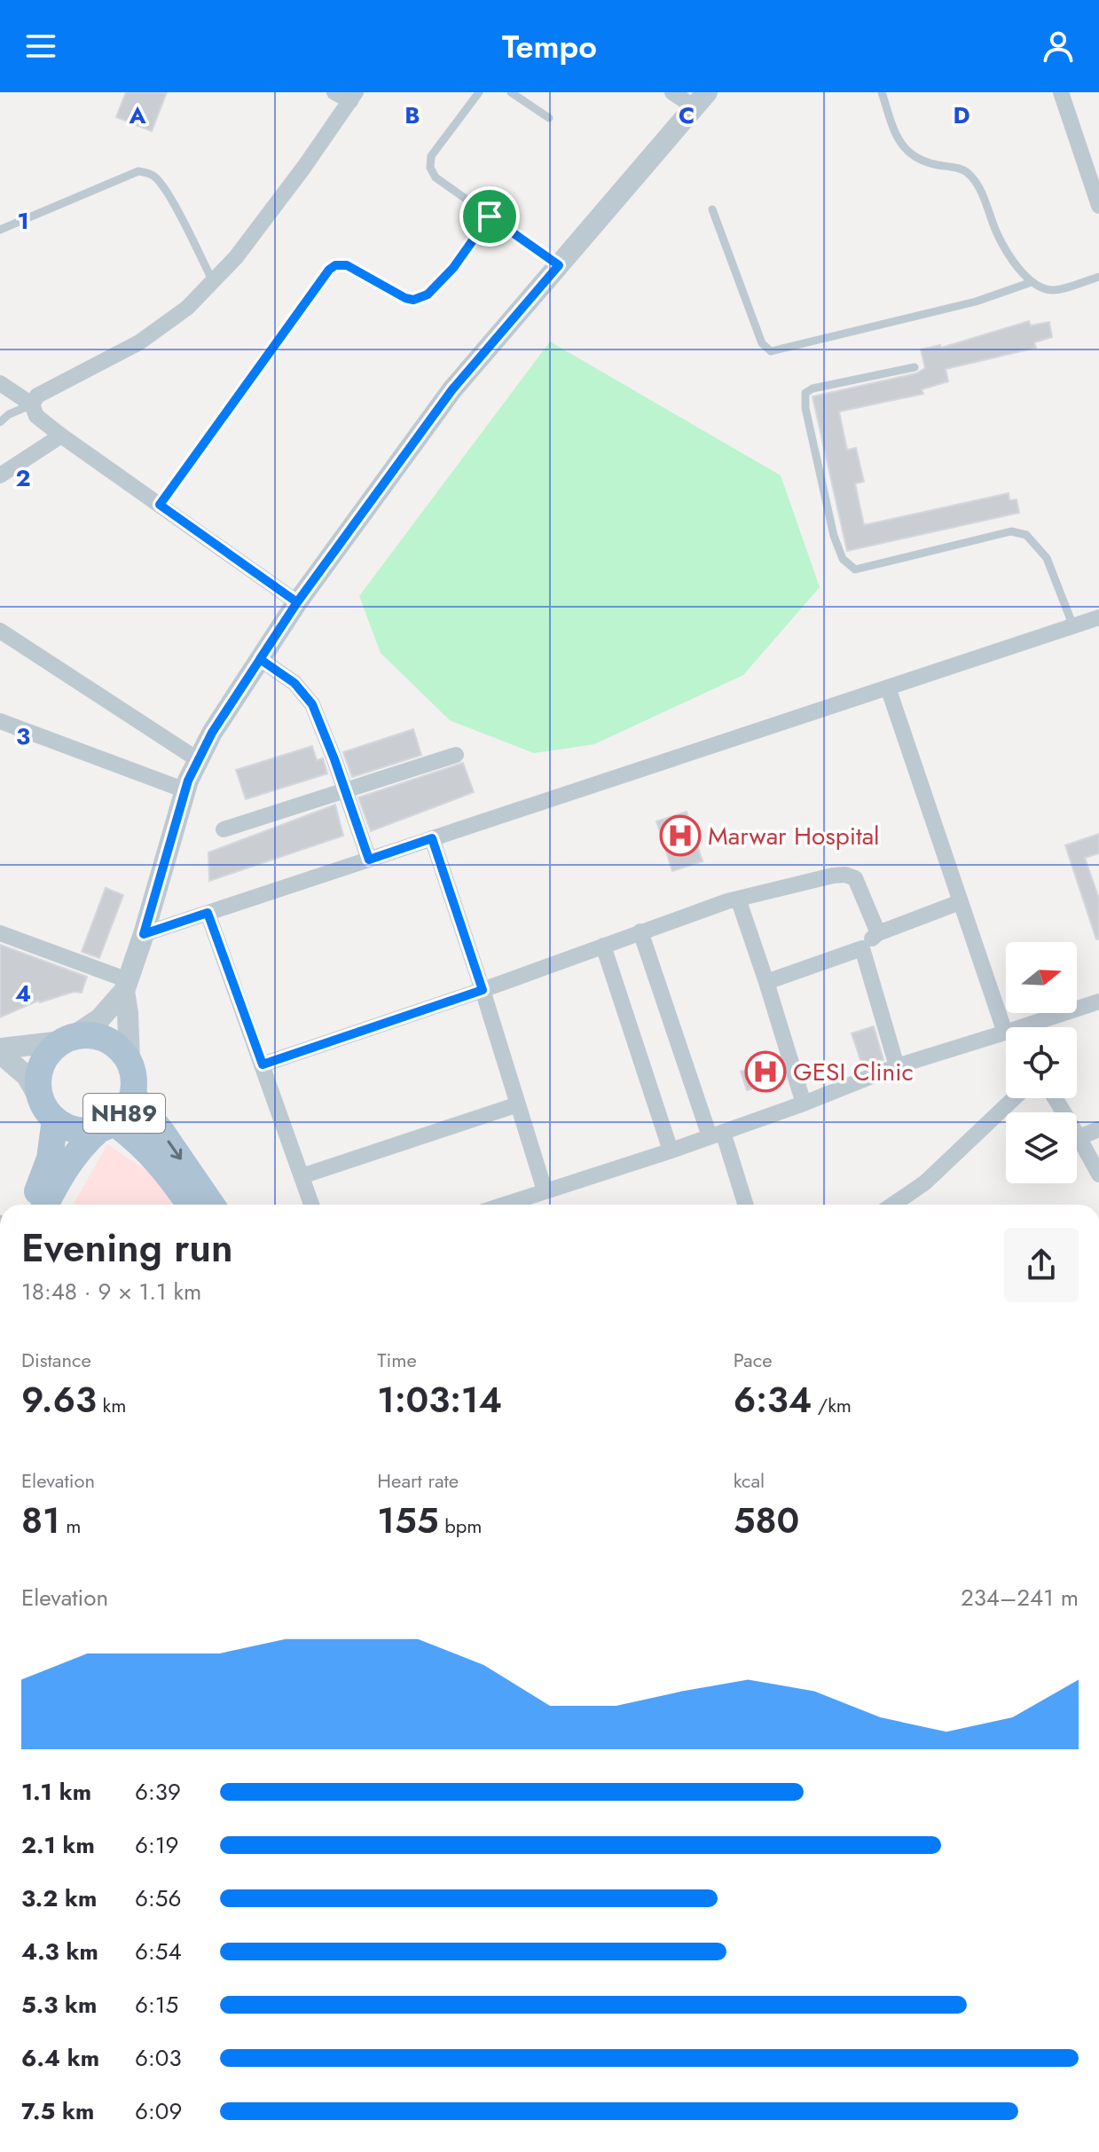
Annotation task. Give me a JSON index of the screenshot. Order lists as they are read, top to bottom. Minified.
{"streets":{"main road":["NH89"]},"places":{"hospital":["Marwar Hospital","GESI Clinic"]},"north":"right","page":{"header":"Tempo","heading":["Evening run","18:48 · 9 × 1.1 km"],"stats":[["Distance","9.63 km"],["Time","1:03:14"],["Pace","6:34 /km"],["Elevation","81 m"],["Heart rate","155 bpm"],["kcal","580"]],"chart":["Elevation","234–241 m"],"list":[{"name":"1.1 km","note":"6:39"},{"name":"2.1 km","note":"6:19"},{"name":"3.2 km","note":"6:56"},{"name":"4.3 km","note":"6:54"},{"name":"5.3 km","note":"6:15"},{"name":"6.4 km","note":"6:03"},{"name":"7.5 km","note":"6:09"}]},"grid":{"columns":["A","B","C","D"],"rows":["1","2","3","4"]}}
